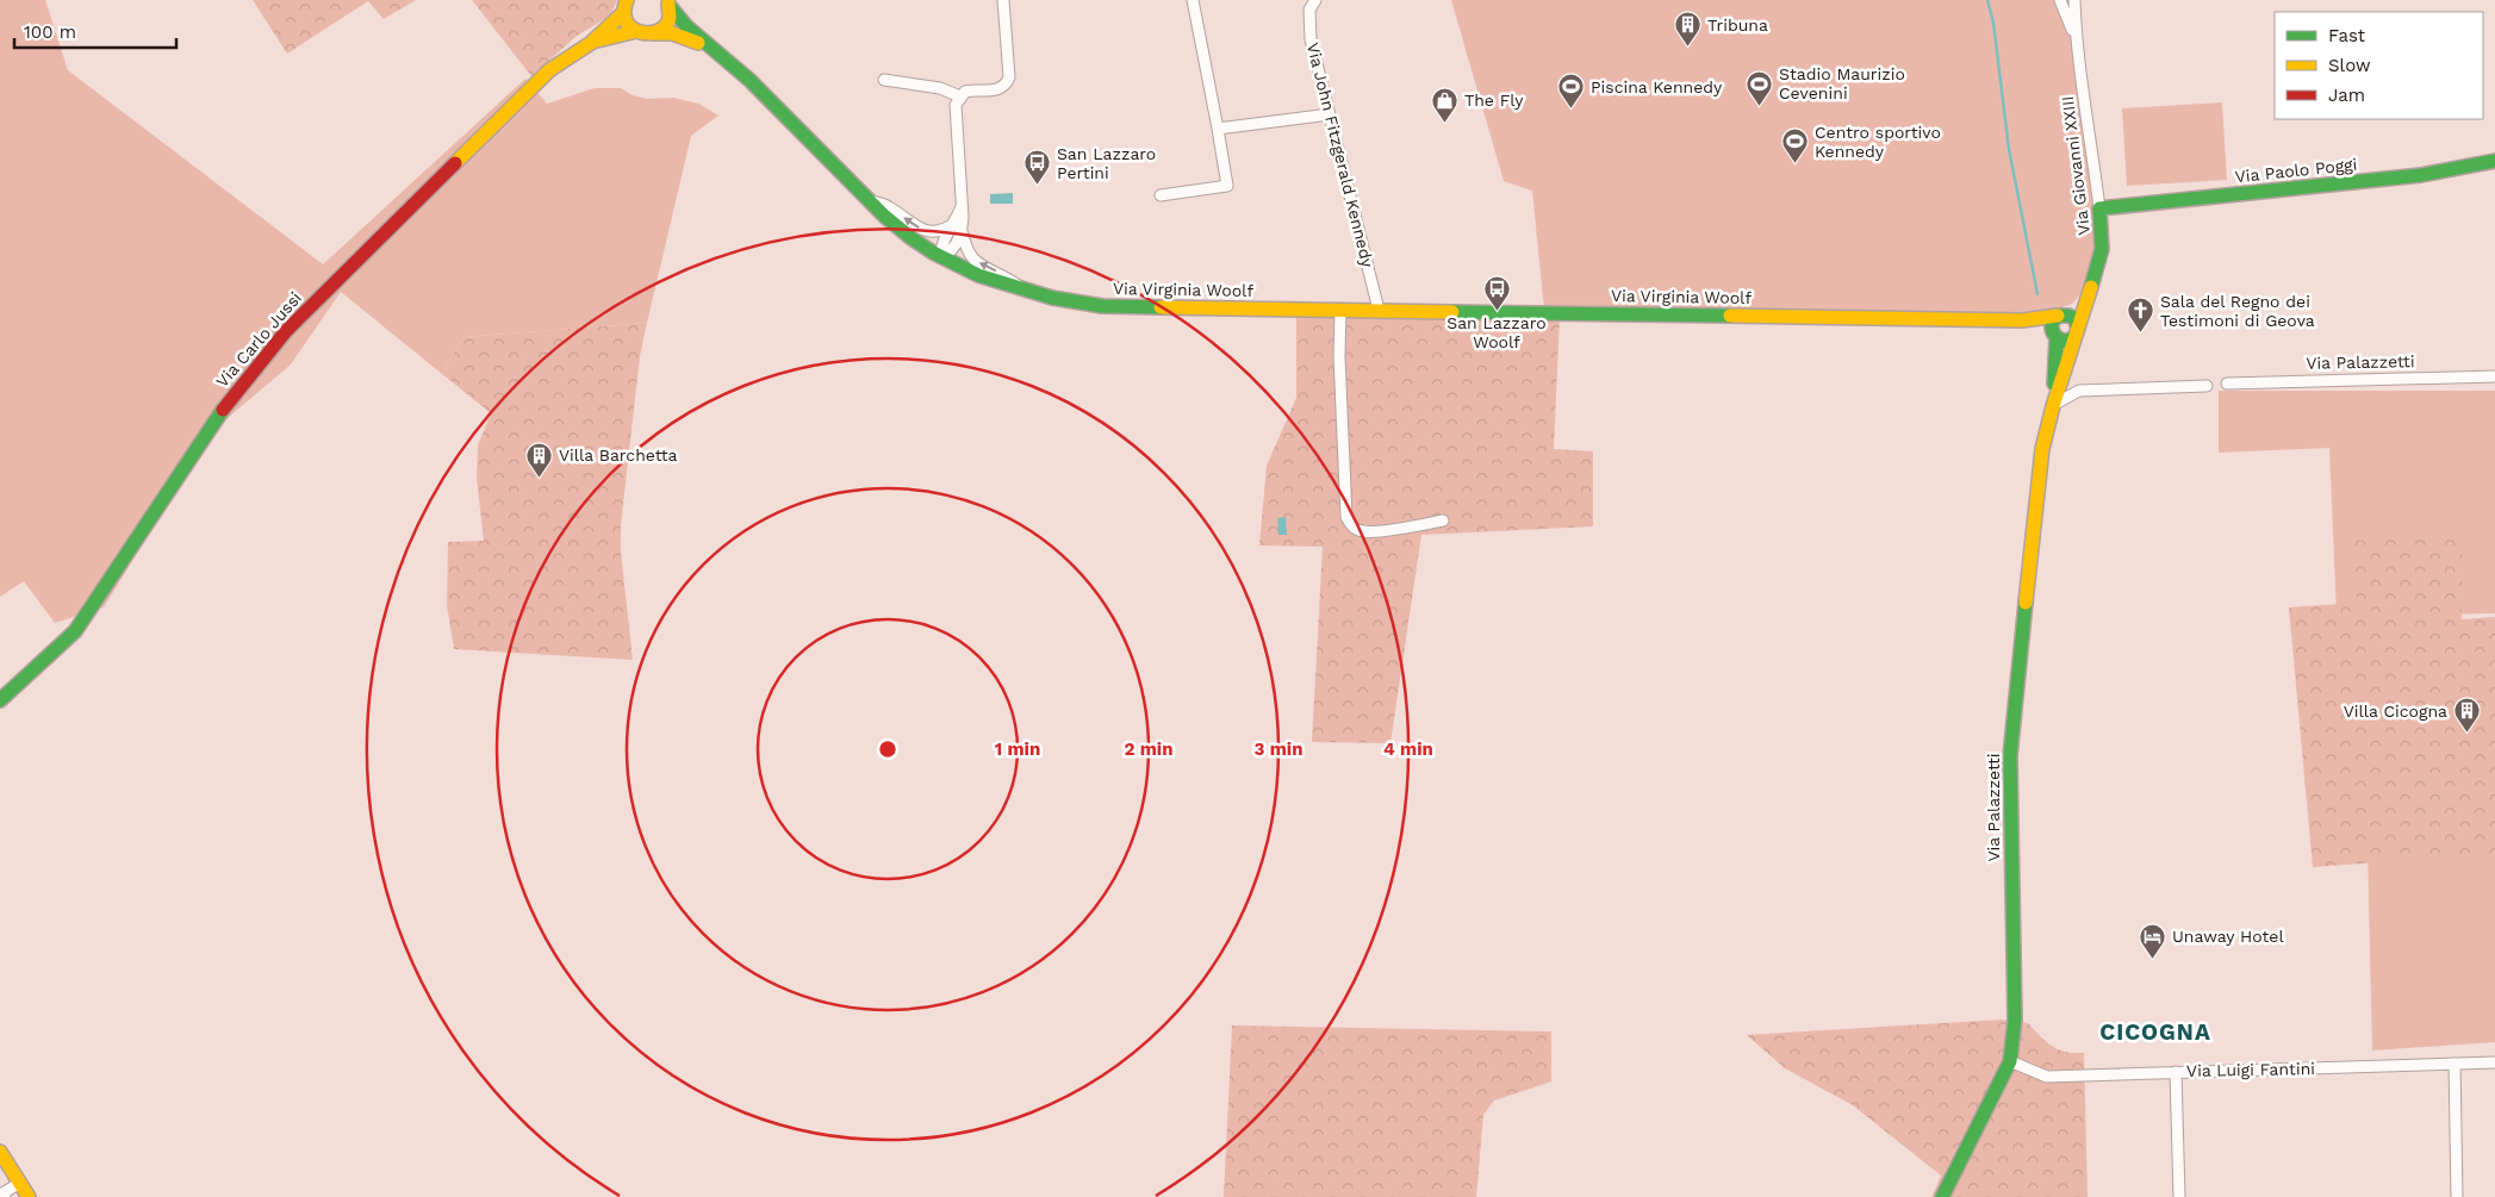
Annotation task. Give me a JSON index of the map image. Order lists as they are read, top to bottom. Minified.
{"streets":{"street":["Via John Fitzgerald Kennedy","Via Giovanni XXIII","Via Paolo Poggi","Via Virginia Woolf","Via Carlo Jussi","Via Palazzetti","Via Luigi Fantini"]},"crossings":[["Via John Fitzgerald Kennedy","Via Virginia Woolf"],["Via Giovanni XXIII","Via Paolo Poggi"],["Via Giovanni XXIII","Via Virginia Woolf"],["Via Giovanni XXIII","Via Palazzetti"],["Via Virginia Woolf","Via Carlo Jussi"],["Via Virginia Woolf","Via Palazzetti"],["Via Palazzetti","Via Luigi Fantini"]],"districts":["CICOGNA"],"places":{"building":["Tribuna","Villa Barchetta","Villa Cicogna"],"sports":["Stadio Maurizio Cevenini","Piscina Kennedy","Centro sportivo Kennedy"],"shop":["The Fly"],"bus stop":["San Lazzaro Pertini","San Lazzaro Woolf"],"church":["Sala del Regno dei Testimoni di Geova"],"hotel":["Unaway Hotel"]},"legend":["Fast","Slow","Jam"],"scale_bar":"100 m","rings":["1 min","2 min","3 min","4 min"]}
